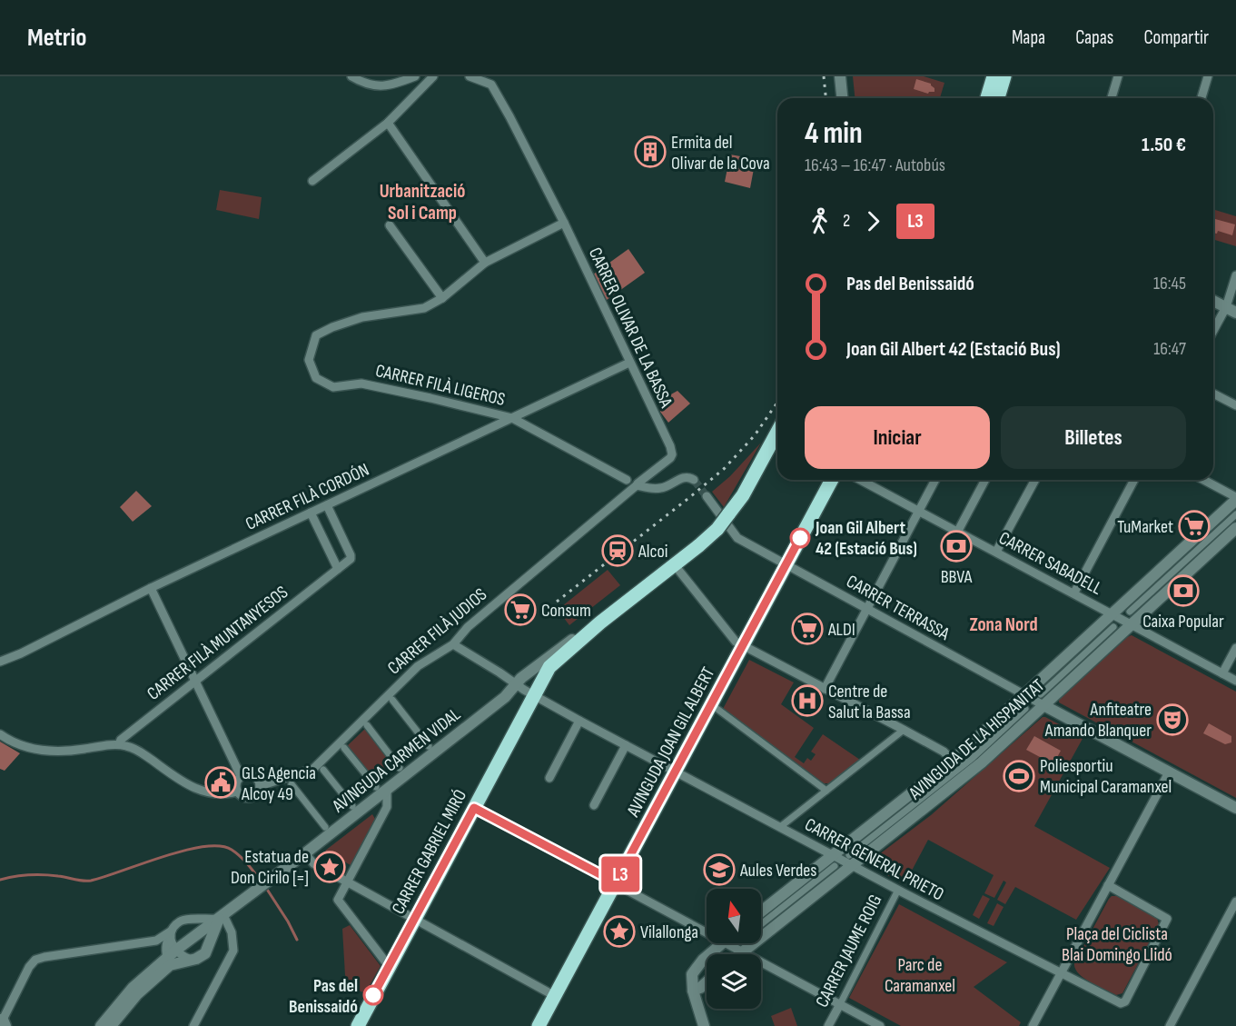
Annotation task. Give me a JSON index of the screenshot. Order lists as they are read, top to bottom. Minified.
{"streets":{"main road":["AVINGUDA JOAN GIL ALBERT","CARRER GABRIEL MIRÓ"],"street":["CARRER OLIVAR DE LA BASSA","CARRER FILÀ LIGEROS","CARRER FILÀ CORDÓN","CARRER SABADELL","CARRER TERRASSA","CARRER FILÀ JUDIOS","CARRER FILÀ MUNTANYESOS","AVINGUDA DE LA HISPANITAT","AVINGUDA CARMEN VIDAL","CARRER GENERAL PRIETO","CARRER JAUME ROIG"]},"crossings":[["CARRER OLIVAR DE LA BASSA","CARRER FILÀ CORDÓN"],["CARRER OLIVAR DE LA BASSA","CARRER FILÀ JUDIOS"],["CARRER FILÀ LIGEROS","CARRER FILÀ CORDÓN"],["CARRER FILÀ LIGEROS","CARRER FILÀ JUDIOS"],["CARRER FILÀ CORDÓN","CARRER FILÀ MUNTANYESOS"],["CARRER SABADELL","AVINGUDA DE LA HISPANITAT"],["CARRER TERRASSA","AVINGUDA DE LA HISPANITAT"],["CARRER TERRASSA","AVINGUDA JOAN GIL ALBERT"],["CARRER FILÀ JUDIOS","CARRER GENERAL PRIETO"],["AVINGUDA DE LA HISPANITAT","CARRER GENERAL PRIETO"],["AVINGUDA JOAN GIL ALBERT","CARRER GENERAL PRIETO"],["AVINGUDA CARMEN VIDAL","CARRER GABRIEL MIRÓ"],["AVINGUDA CARMEN VIDAL","CARRER GENERAL PRIETO"],["CARRER GABRIEL MIRÓ","CARRER GENERAL PRIETO"],["CARRER GENERAL PRIETO","CARRER JAUME ROIG"]],"districts":["Urbanització Sol i Camp","Zona Nord"],"parks":["Plaça del Ciclista Blai Domingo Llidó","Parc de Caramanxel"],"places":{"building":["Ermita del Olivar de la Cova"],"supermarket":["TuMarket","Consum","ALDI"],"other":["Joan Gil Albert 42 (Estació Bus)","Pas del Benissaidó"],"bank":["BBVA","Caixa Popular"],"station":["Alcoi"],"hospital":["Centre de Salut la Bassa"],"theatre":["Anfiteatre Amando Blanquer"],"sports":["Poliesportiu Municipal Caramanxel"],"public building":["GLS Agencia Alcoy 49"],"place":["Estatua de Don Cirilo [=]","Vilallonga"],"school or university":["Aules Verdes"]},"lines":["bus line L3"],"north":"top","page":{"header":"Metrio","nav":["Mapa","Capas","Compartir"],"on_map":"L3","heading":["4 min","16:43 – 16:47 · Autobús","1.50 €"],"legs":["2","L3"],"list":[{"name":"Pas del Benissaidó","value":"16:45"},{"name":"Joan Gil Albert 42 (Estació Bus)","value":"16:47"}],"buttons":["Iniciar","Billetes"]}}
